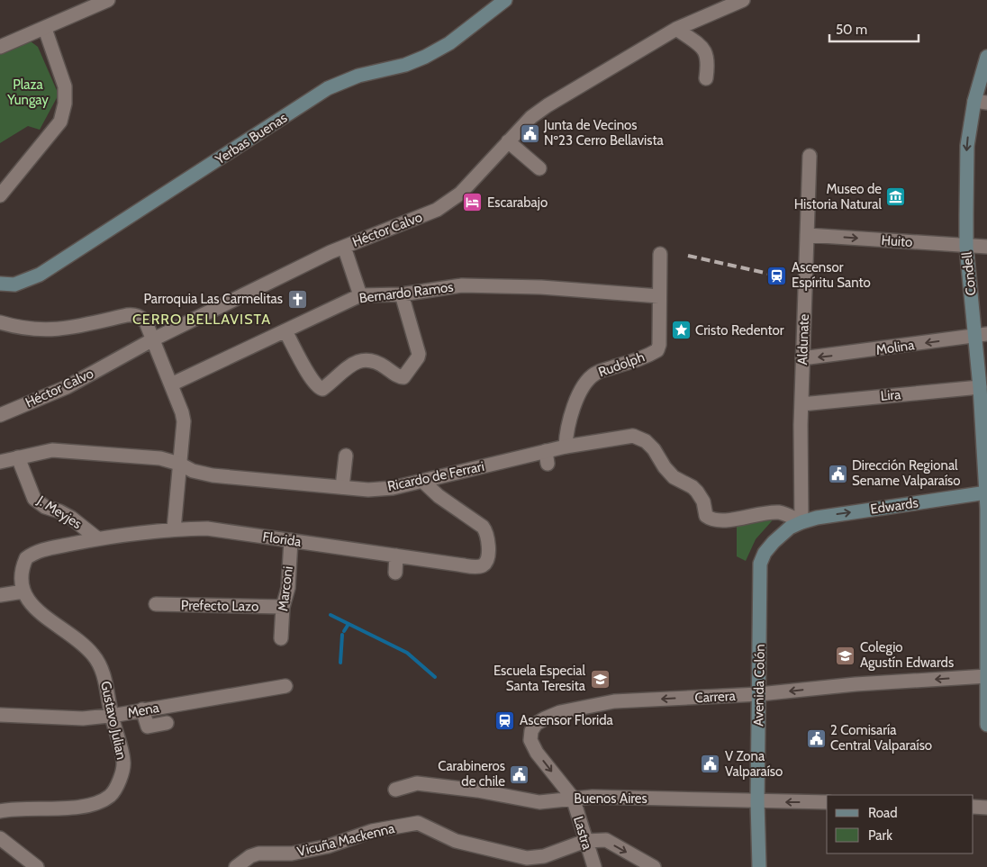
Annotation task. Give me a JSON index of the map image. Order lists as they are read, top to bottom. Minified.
{"streets":{"main road":["Yerbas Buenas","Condell","Edwards","Avenida Colón"],"street":["Héctor Calvo","Huito","Bernardo Ramos","Aldunate","Molina","Rudolph","Lira","Ricardo de Ferrari","J. Meyjes","Florida","Marconi","Prefecto Lazo","Carrera","Mena","Gustavo Julian","Buenos Aires","Lastra","Vicuña Mackenna"]},"crossings":[["Huito","Condell"],["Huito","Aldunate"],["Condell","Molina"],["Condell","Lira"],["Condell","Edwards"],["Condell","Carrera"],["Bernardo Ramos","Rudolph"],["Aldunate","Molina"],["Aldunate","Lira"],["Aldunate","Ricardo de Ferrari"],["Aldunate","Edwards"],["Aldunate","Avenida Colón"],["Rudolph","Ricardo de Ferrari"],["Ricardo de Ferrari","Edwards"],["Ricardo de Ferrari","J. Meyjes"],["Ricardo de Ferrari","Florida"],["Ricardo de Ferrari","Avenida Colón"],["Edwards","Avenida Colón"],["J. Meyjes","Florida"],["Florida","Marconi"],["Florida","Gustavo Julian"],["Marconi","Prefecto Lazo"],["Avenida Colón","Carrera"],["Avenida Colón","Buenos Aires"],["Carrera","Lastra"],["Mena","Gustavo Julian"],["Buenos Aires","Lastra"],["Lastra","Vicuña Mackenna"]],"one_way":["Huito","Molina","Edwards","Carrera","Lastra"],"districts":["CERRO BELLAVISTA"],"parks":["Plaza Yungay"],"places":{"public building":["Junta de Vecinos Nº23 Cerro Bellavista","Dirección Regional Sename Valparaíso","2 Comisaría Central Valparaíso","V Zona Valparaíso","Carabineros de chile"],"museum":["Museo de Historia Natural"],"hotel":["Escarabajo"],"station":["Ascensor Espíritu Santo","Ascensor Florida"],"church":["Parroquia Las Carmelitas"],"place":["Cristo Redentor"],"school or university":["Colegio Agustín Edwards","Escuela Especial Santa Teresita"]},"legend":["Road","Park"],"scale_bar":"50 m"}
